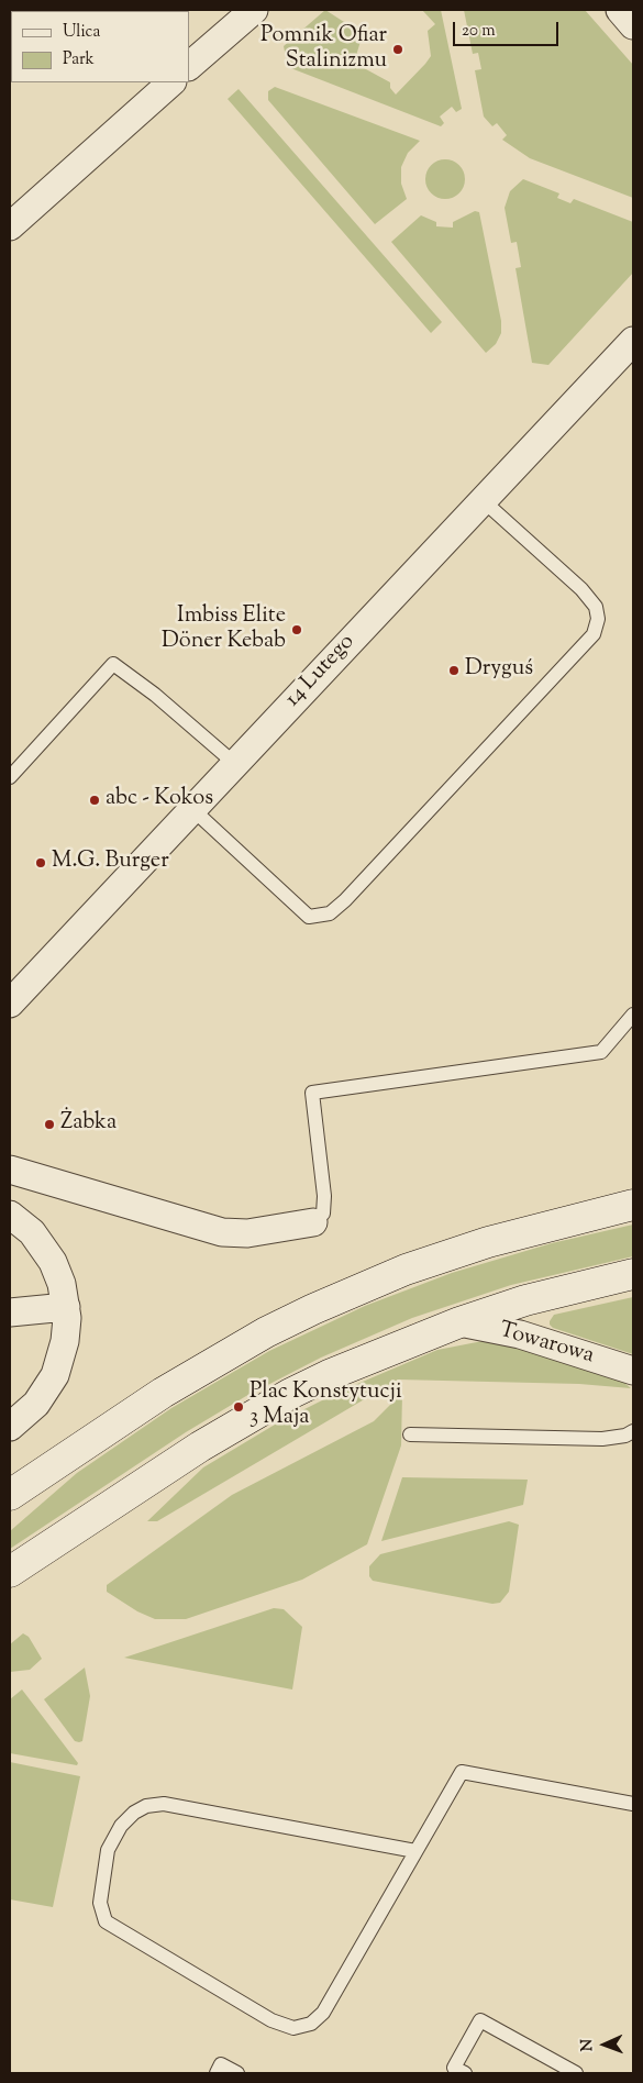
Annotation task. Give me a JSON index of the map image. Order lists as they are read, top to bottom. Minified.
{"streets":{"street":["14 Lutego","Towarowa"]},"places":["Pomnik Ofiar Stalinizmu","Imbiss Elite Döner Kebab","Dryguś","abc - Kokos","M.G. Burger","Żabka","Plac Konstytucji 3 Maja"],"legend":["Ulica","Park"],"scale_bar":"20 m","north":"left"}
